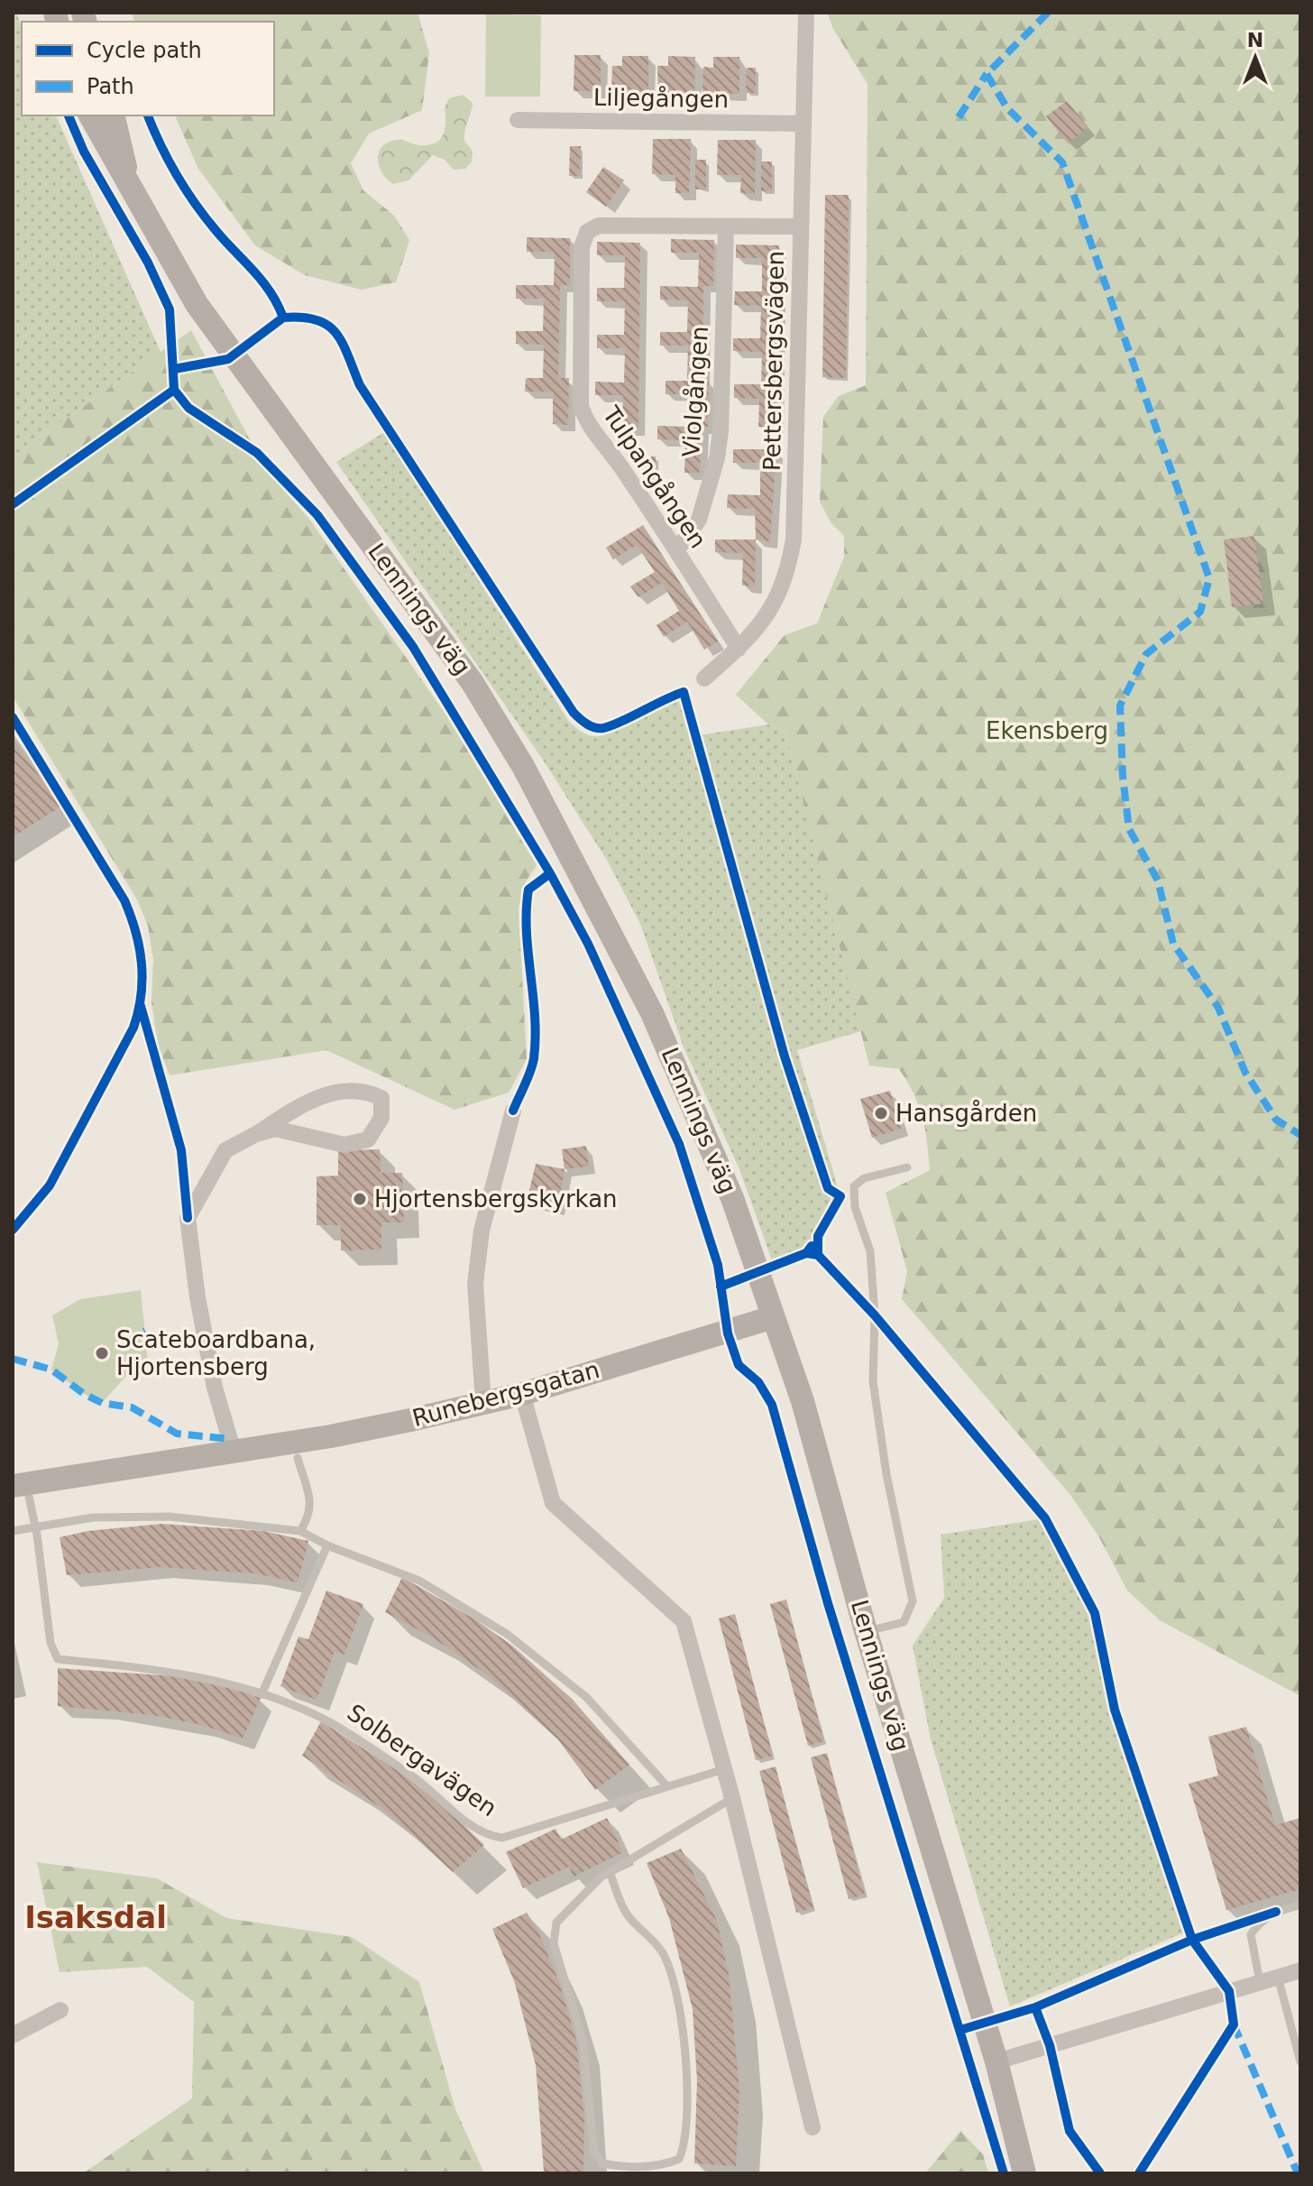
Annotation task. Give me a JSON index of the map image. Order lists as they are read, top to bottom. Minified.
{"streets":{"main road":["Lennings väg","Runebergsgatan"],"street":["Liljegången","Pettersbergsvägen","Violgången","Tulpangången"],"lane":["Solbergavägen"]},"crossings":[["Liljegången","Pettersbergsvägen"],["Pettersbergsvägen","Tulpangången"],["Violgången","Tulpangången"],["Lennings väg","Runebergsgatan"]],"districts":["Isaksdal"],"parks":["Ekensberg"],"places":["Hansgården","Hjortensbergskyrkan","Scateboardbana, Hjortensberg"],"legend":["Cycle path","Path"],"north":"top"}
